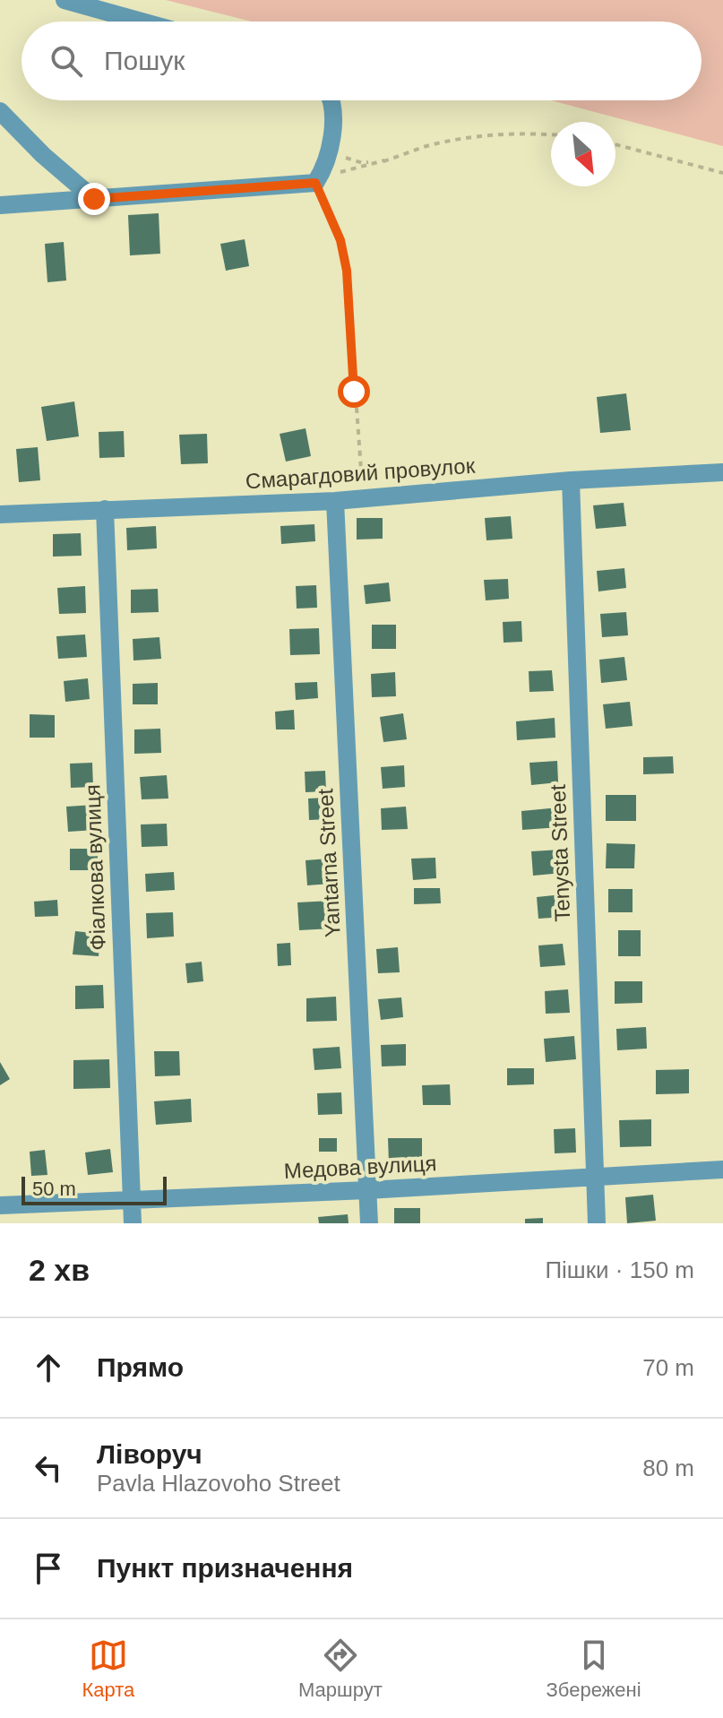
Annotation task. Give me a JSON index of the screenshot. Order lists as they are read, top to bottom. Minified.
{"streets":{"street":["Смарагдовий провулок","Tenysta Street","Yantarna Street","Фіалкова вулиця","Медова вулиця"]},"crossings":[["Смарагдовий провулок","Tenysta Street"],["Смарагдовий провулок","Yantarna Street"],["Смарагдовий провулок","Фіалкова вулиця"],["Tenysta Street","Медова вулиця"],["Yantarna Street","Медова вулиця"],["Фіалкова вулиця","Медова вулиця"]],"scale_bar":"50 m","north":"bottom right","page":{"search":"Пошук","scale":"50 m","heading":["2 хв","Пішки · 150 m"],"list":[["Прямо","70 m"],["Ліворуч","Pavla Hlazovoho Street","80 m"],"Пункт призначення"],"nav":["Карта","Маршрут","Збережені"]}}
